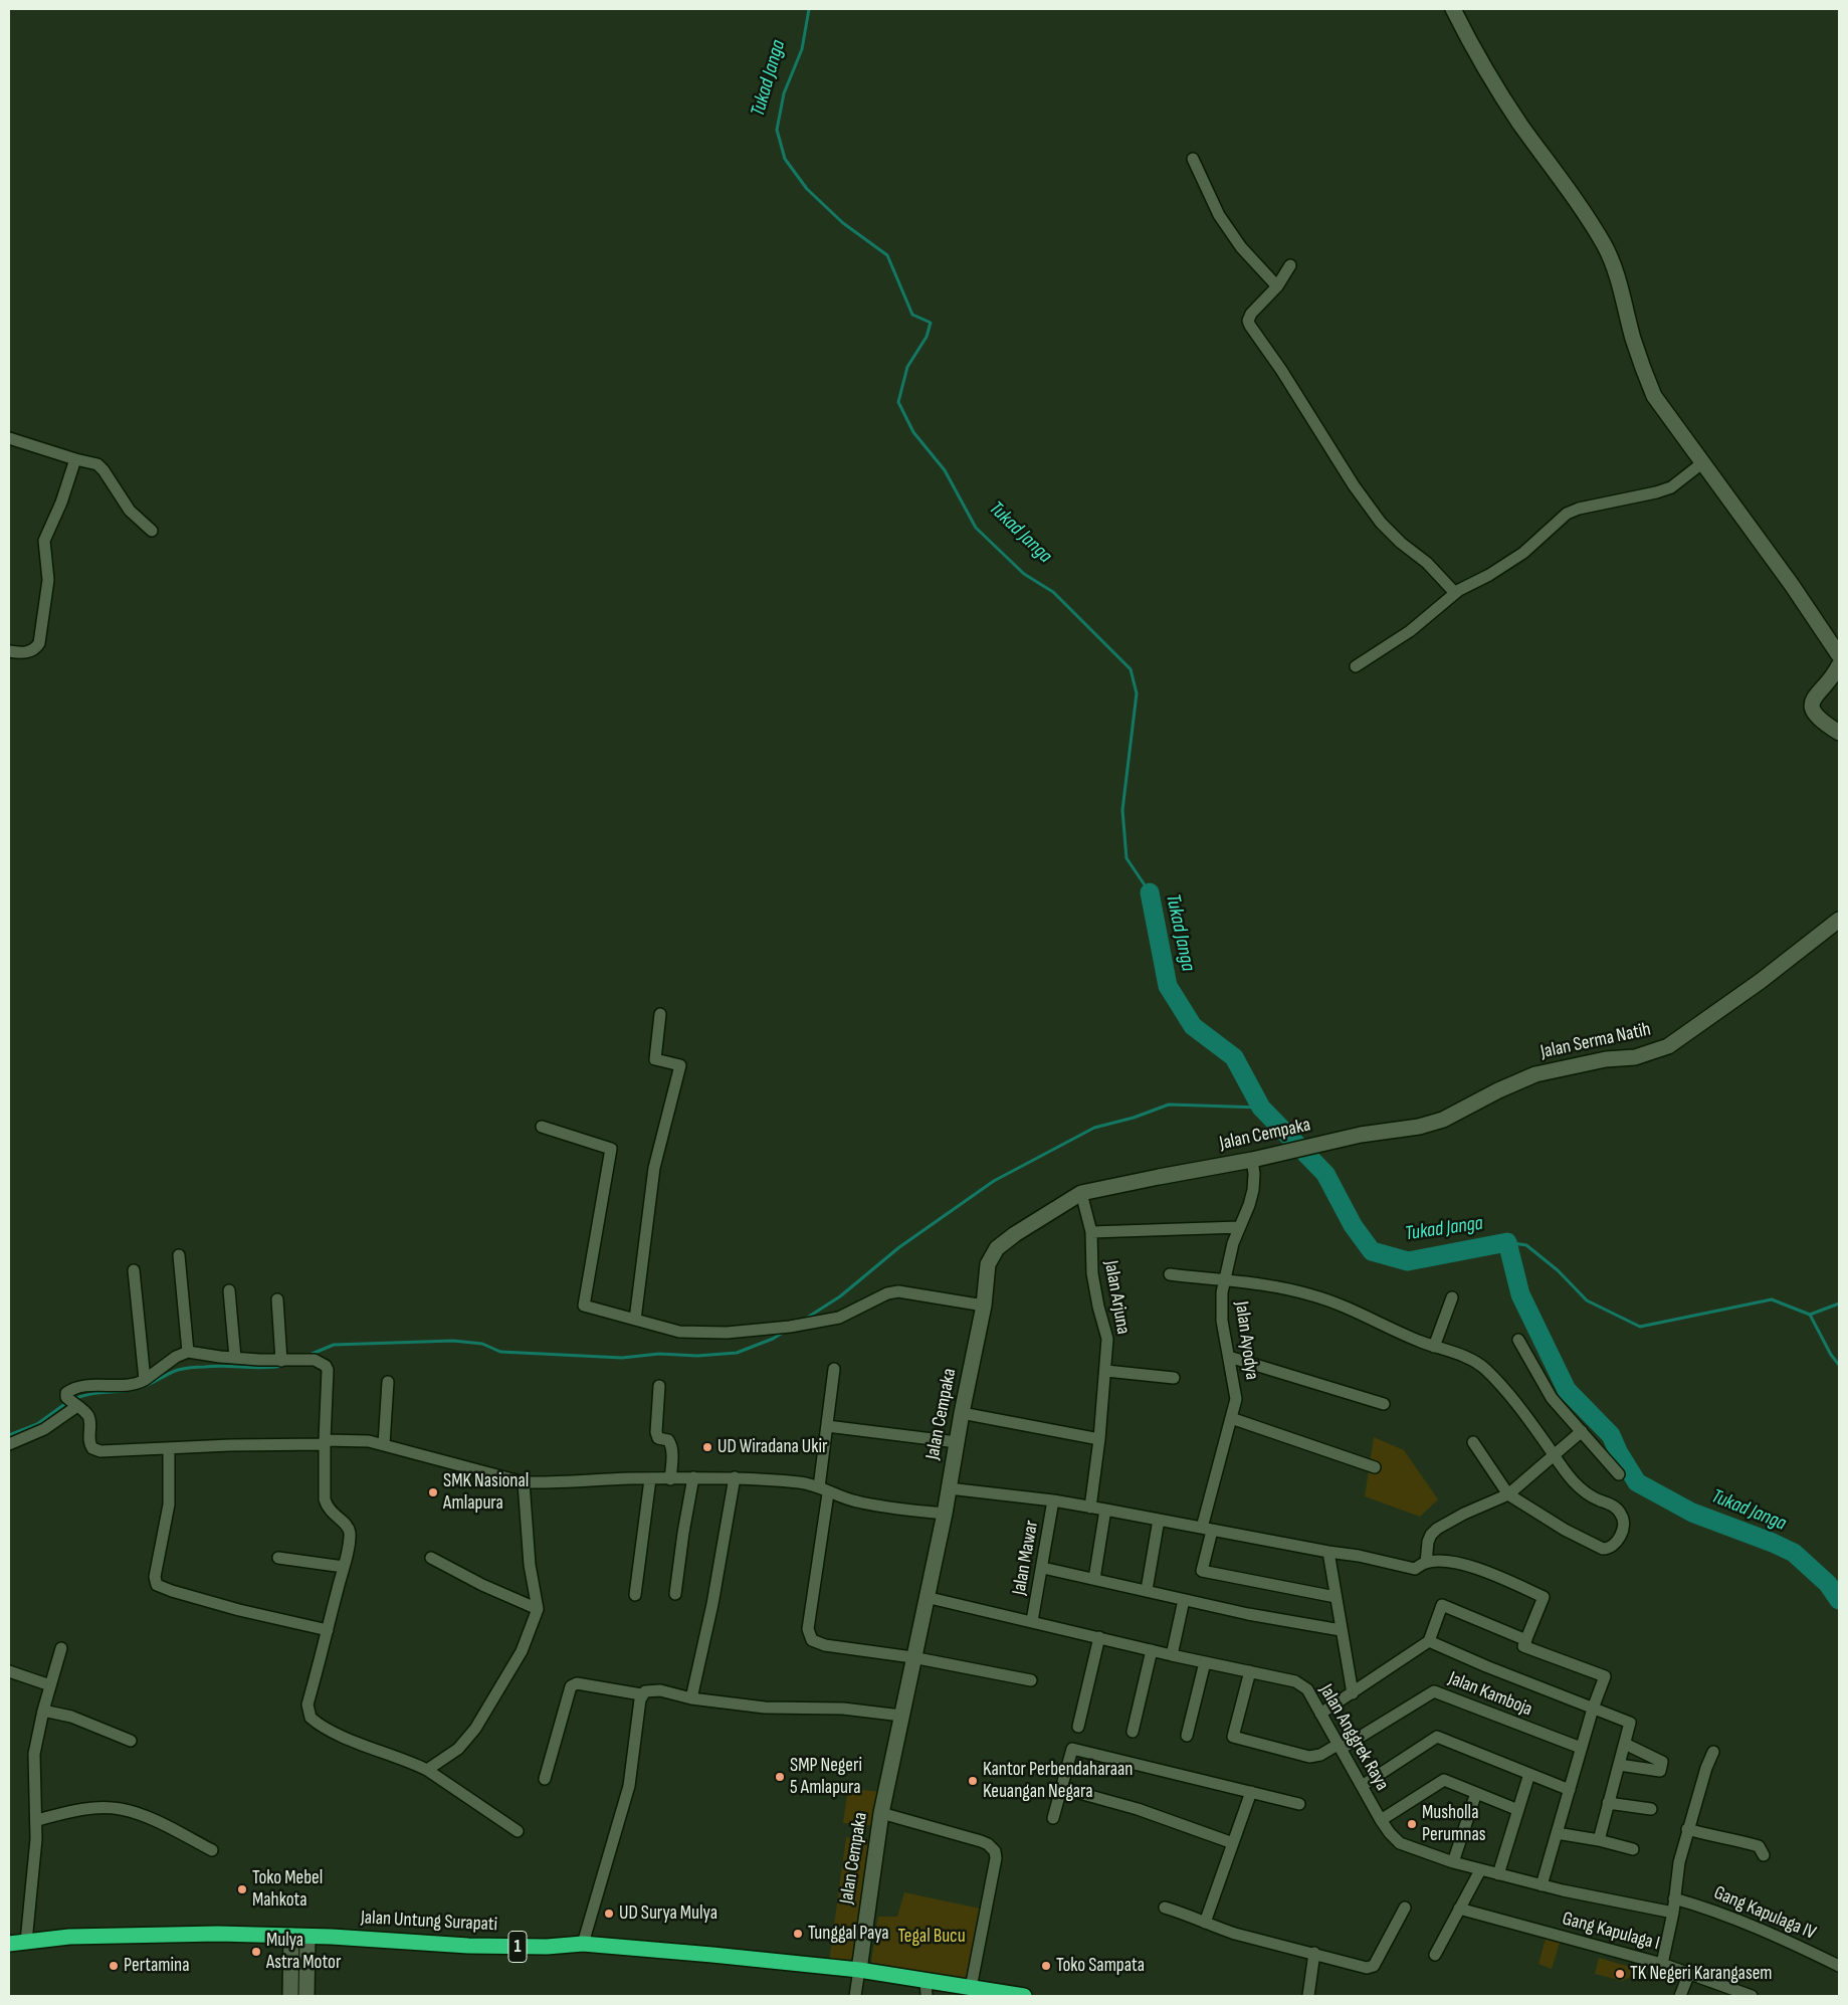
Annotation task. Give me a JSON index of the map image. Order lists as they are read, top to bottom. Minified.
{"streets":{"highway":["Jalan Untung Surapati","1"],"street":["Jalan Serma Natih","Jalan Cempaka","Jalan Arjuna","Jalan Ayodya","Jalan Mawar","Jalan Kamboja","Jalan Anggrek Raya","Gang Kapulaga IV","Gang Kapulaga I"]},"crossings":[["Jalan Serma Natih","Jalan Cempaka"],["Jalan Cempaka","Jalan Arjuna"],["Jalan Cempaka","Jalan Ayodya"],["Jalan Cempaka","Jalan Anggrek Raya"],["Jalan Cempaka","Jalan Untung Surapati"],["Jalan Mawar","Jalan Anggrek Raya"],["Jalan Kamboja","Jalan Anggrek Raya"]],"water":["Tukad Janga"],"parks":["Tegal Bucu"],"places":["UD Wiradana Ukir","SMK Nasional Amlapura","SMP Negeri 5 Amlapura","Kantor Perbendaharaan Keuangan Negara","Musholla Perumnas","Toko Mebel Mahkota","UD Surya Mulya","Tunggal Paya","Mulya Astra Motor","Pertamina","Toko Sampata","TK Negeri Karangasem"]}
